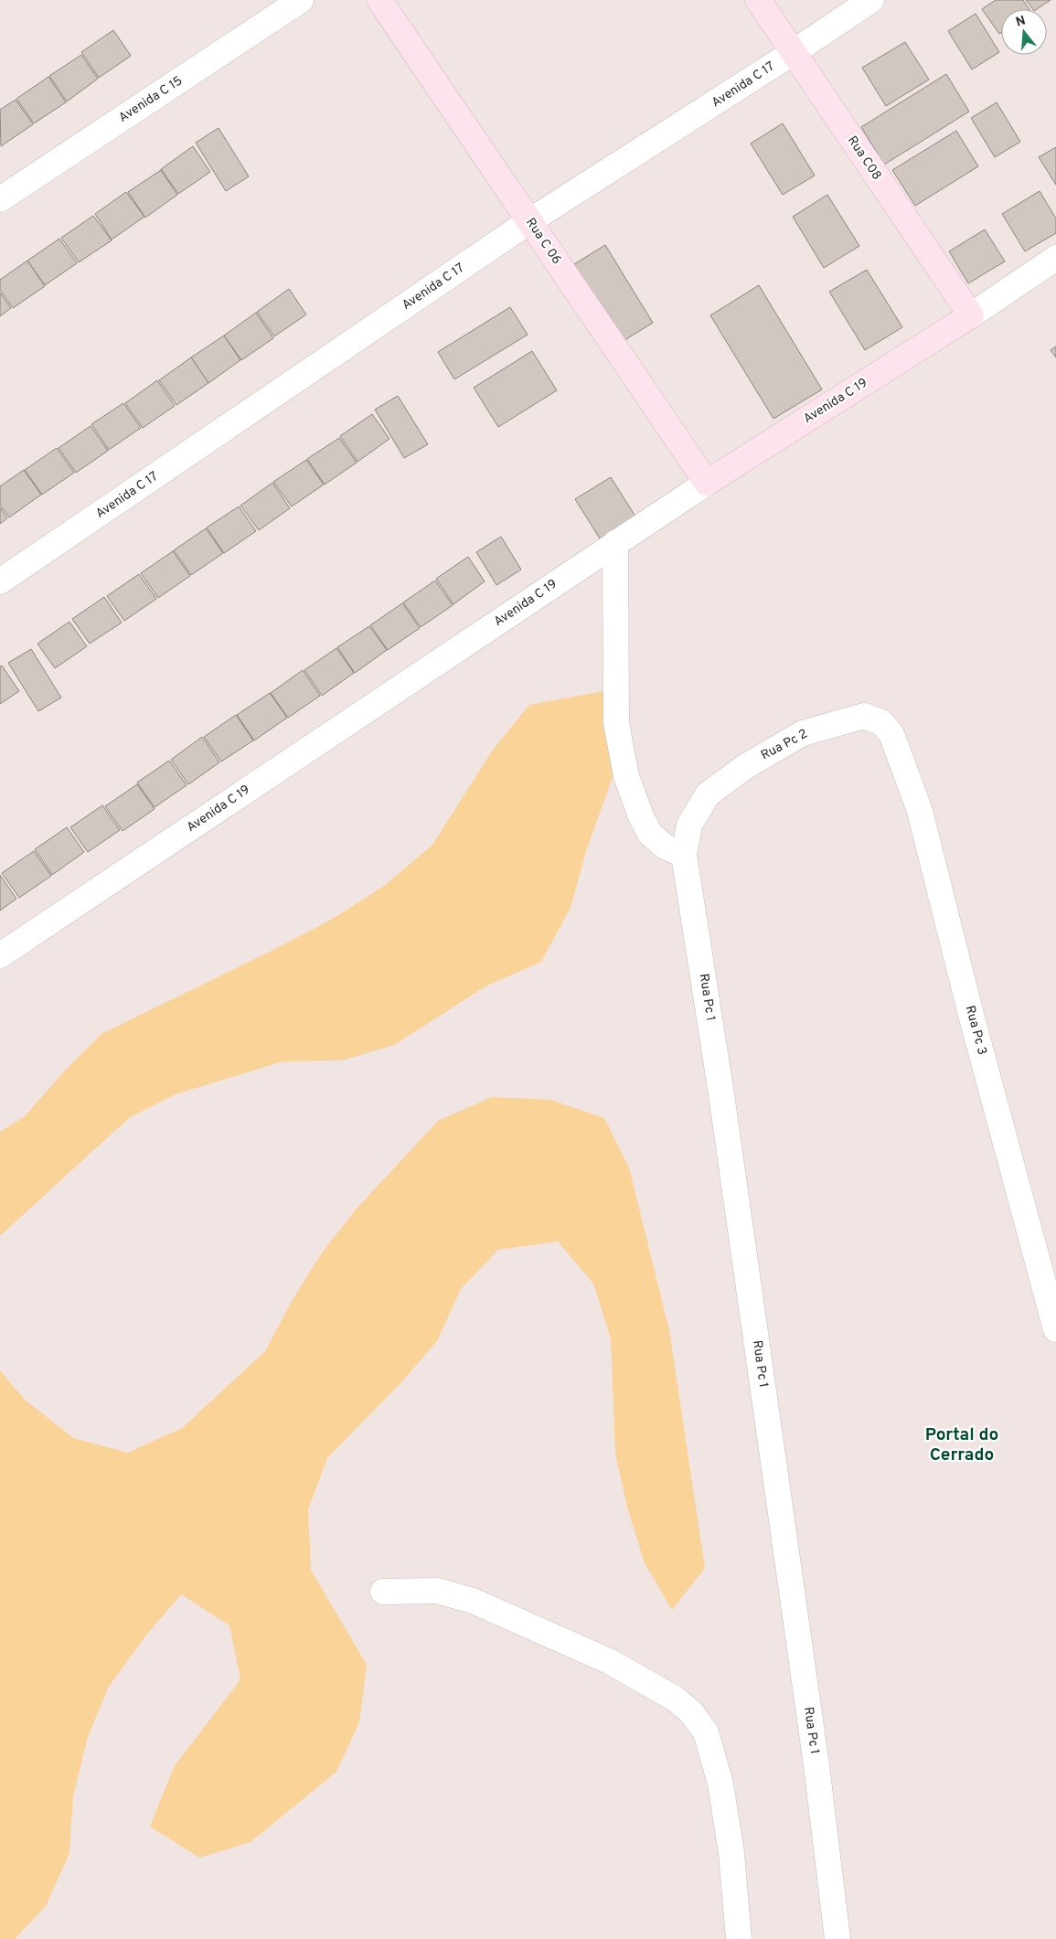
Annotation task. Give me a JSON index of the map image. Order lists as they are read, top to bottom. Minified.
{"streets":{"street":["Avenida C 17","Avenida C 15","Rua C08","Rua C 06","Avenida C 19","Rua Pc 2","Rua Pc 1","Rua Pc 3"]},"crossings":[["Avenida C 17","Rua C08"],["Avenida C 17","Rua C 06"],["Rua C08","Avenida C 19"],["Rua C 06","Avenida C 19"],["Rua Pc 2","Rua Pc 1"],["Rua Pc 2","Rua Pc 3"]],"districts":["Portal do Cerrado"],"north":"top"}
